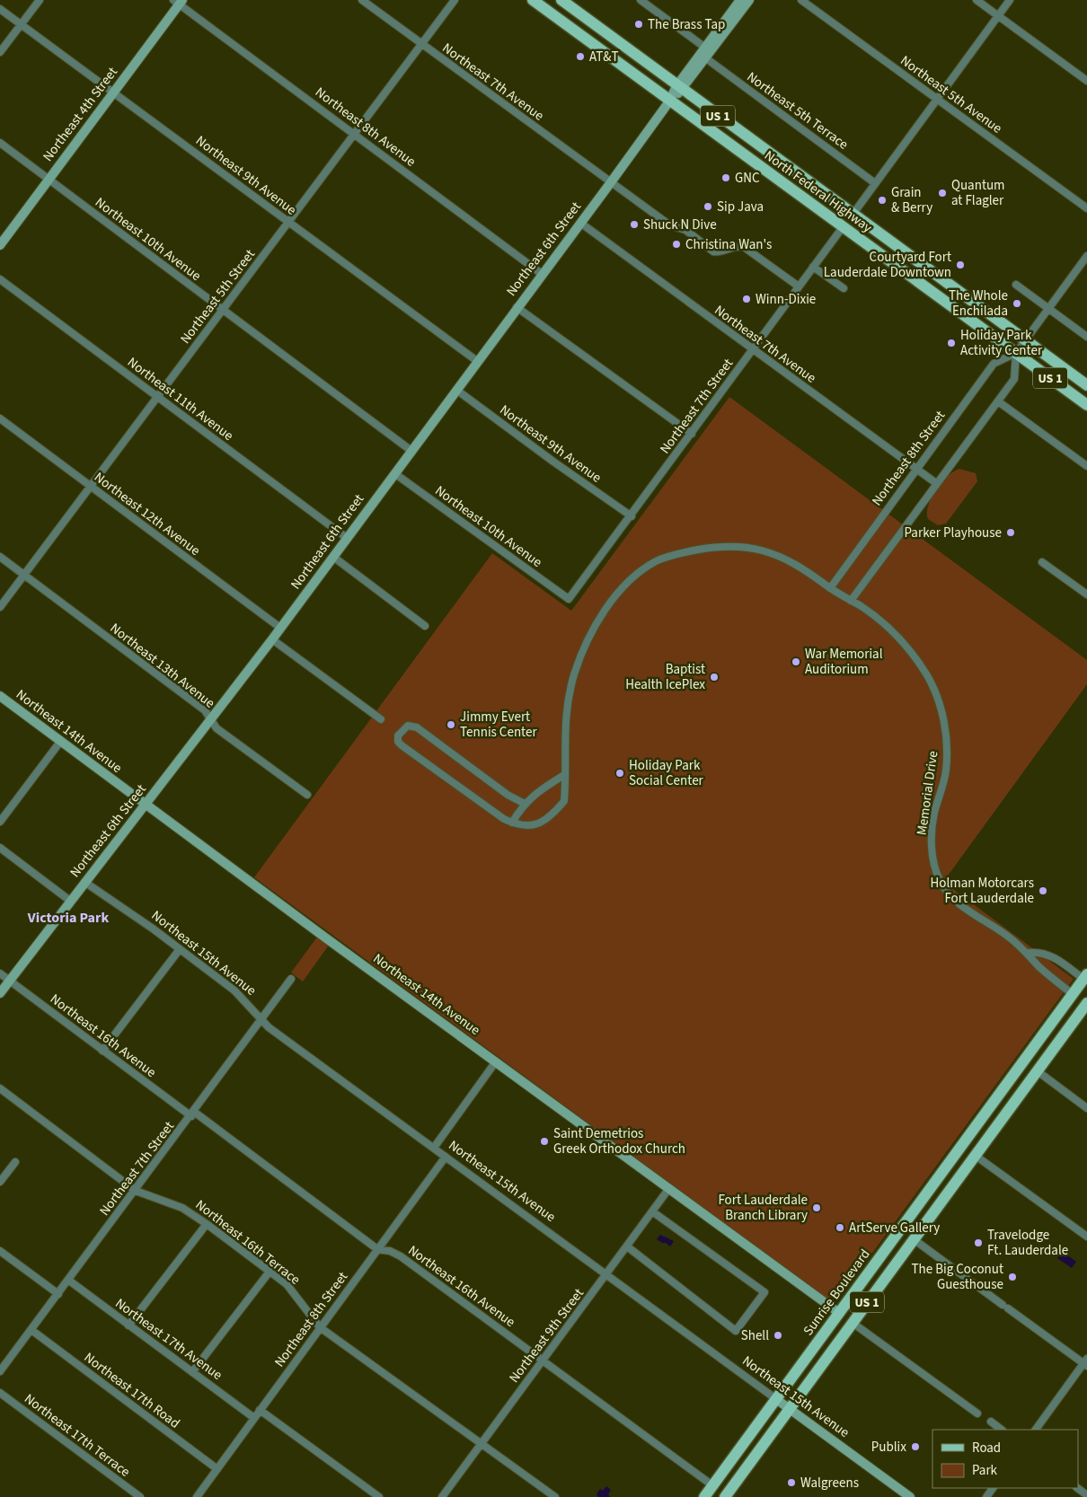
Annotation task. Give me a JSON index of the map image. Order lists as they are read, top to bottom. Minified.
{"streets":{"main road":["US 1","North Federal Highway","Sunrise Boulevard"],"street":["Northeast 7th Avenue","Northeast 5th Avenue","Northeast 5th Terrace","Northeast 4th Street","Northeast 8th Avenue","Northeast 9th Avenue","Northeast 10th Avenue","Northeast 6th Street","Northeast 5th Street","Northeast 11th Avenue","Northeast 7th Street","Northeast 8th Street","Northeast 12th Avenue","Northeast 13th Avenue","Northeast 14th Avenue","Memorial Drive","Northeast 15th Avenue","Northeast 16th Avenue","Northeast 16th Terrace","Northeast 9th Street","Northeast 17th Avenue","Northeast 17th Road","Northeast 17th Terrace"]},"crossings":[["Northeast 7th Avenue","Northeast 6th Street"],["Northeast 7th Avenue","Northeast 5th Street"],["Northeast 7th Avenue","Northeast 7th Street"],["Northeast 7th Avenue","Northeast 8th Street"],["Northeast 5th Terrace","Northeast 6th Street"],["Northeast 4th Street","Northeast 8th Avenue"],["Northeast 4th Street","Northeast 9th Avenue"],["Northeast 4th Street","Northeast 10th Avenue"],["US 1","Northeast 15th Avenue"],["Northeast 8th Avenue","Northeast 6th Street"],["Northeast 8th Avenue","Northeast 5th Street"],["Northeast 9th Avenue","Northeast 6th Street"],["Northeast 9th Avenue","Northeast 5th Street"],["Northeast 9th Avenue","Northeast 7th Street"],["North Federal Highway","Northeast 6th Street"],["North Federal Highway","Northeast 7th Street"],["North Federal Highway","Northeast 8th Street"],["Northeast 10th Avenue","Northeast 6th Street"],["Northeast 10th Avenue","Northeast 5th Street"],["Northeast 10th Avenue","Northeast 7th Street"],["Northeast 6th Street","Northeast 11th Avenue"],["Northeast 6th Street","Northeast 12th Avenue"],["Northeast 6th Street","Northeast 13th Avenue"],["Northeast 6th Street","Northeast 14th Avenue"],["Northeast 6th Street","Northeast 15th Avenue"],["Northeast 6th Street","Northeast 16th Avenue"],["Northeast 5th Street","Northeast 11th Avenue"],["Northeast 5th Street","Northeast 12th Avenue"],["Northeast 5th Street","Northeast 13th Avenue"],["Northeast 7th Street","Northeast 15th Avenue"],["Northeast 7th Street","Northeast 16th Avenue"],["Northeast 7th Street","Northeast 16th Terrace"],["Northeast 7th Street","Northeast 17th Avenue"],["Northeast 7th Street","Northeast 17th Road"],["Northeast 8th Street","Memorial Drive"],["Northeast 8th Street","Northeast 15th Avenue"],["Northeast 8th Street","Northeast 16th Avenue"],["Northeast 8th Street","Northeast 16th Terrace"],["Northeast 8th Street","Northeast 17th Avenue"],["Northeast 8th Street","Northeast 17th Road"],["Northeast 14th Avenue","Sunrise Boulevard"],["Northeast 14th Avenue","Northeast 9th Street"],["Memorial Drive","Sunrise Boulevard"],["Northeast 15th Avenue","Sunrise Boulevard"],["Northeast 15th Avenue","Northeast 9th Street"],["Northeast 16th Avenue","Sunrise Boulevard"],["Northeast 16th Avenue","Northeast 9th Street"],["Northeast 16th Terrace","Northeast 9th Street"]],"districts":["Victoria Park"],"places":["The Brass Tap","AT&T","GNC","Quantum at Flagler","Grain & Berry","Sip Java","Shuck N Dive","Christina Wan's","Courtyard Fort Lauderdale Downtown","Winn-Dixie","The Whole Enchilada","Holiday Park Activity Center","Parker Playhouse","War Memorial Auditorium","Baptist Health IcePlex","Jimmy Evert Tennis Center","Holiday Park Social Center","Holman Motorcars Fort Lauderdale","Saint Demetrios Greek Orthodox Church","Fort Lauderdale Branch Library","ArtServe Gallery","Travelodge Ft. Lauderdale","The Big Coconut Guesthouse","Shell","Publix","Walgreens"],"legend":["Road","Park"]}
